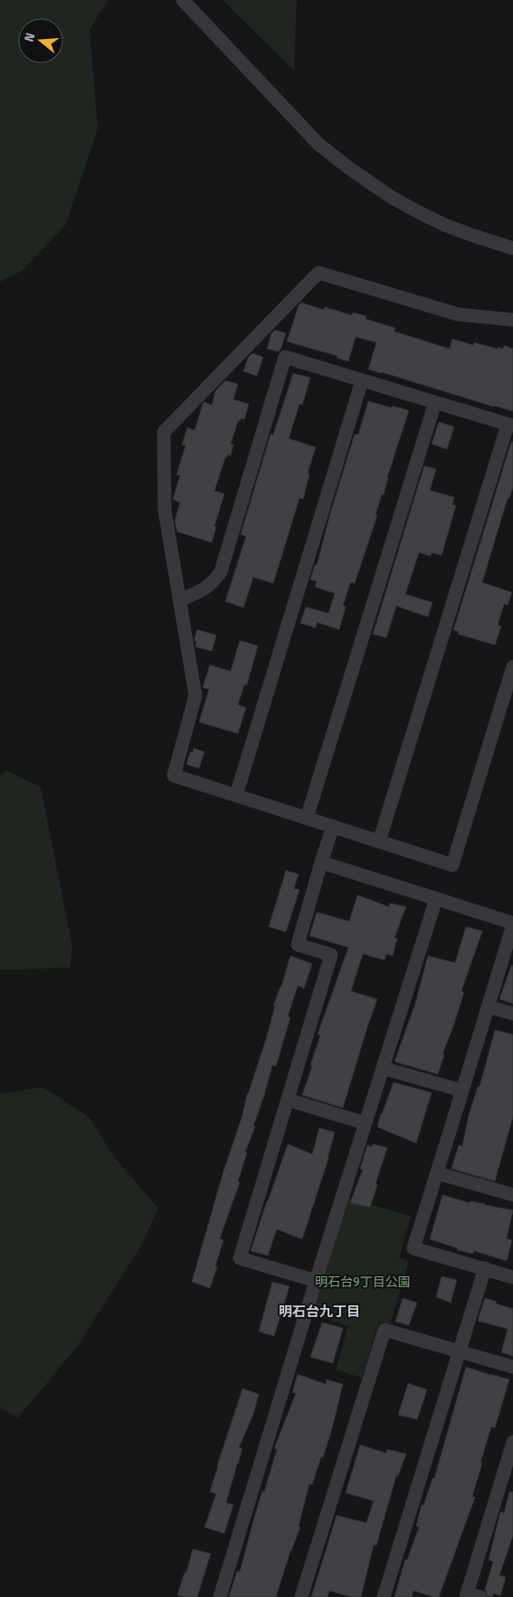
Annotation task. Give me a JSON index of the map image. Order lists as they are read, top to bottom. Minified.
{"districts":["明石台九丁目"],"parks":["明石台9丁目公園"],"north":"left"}
